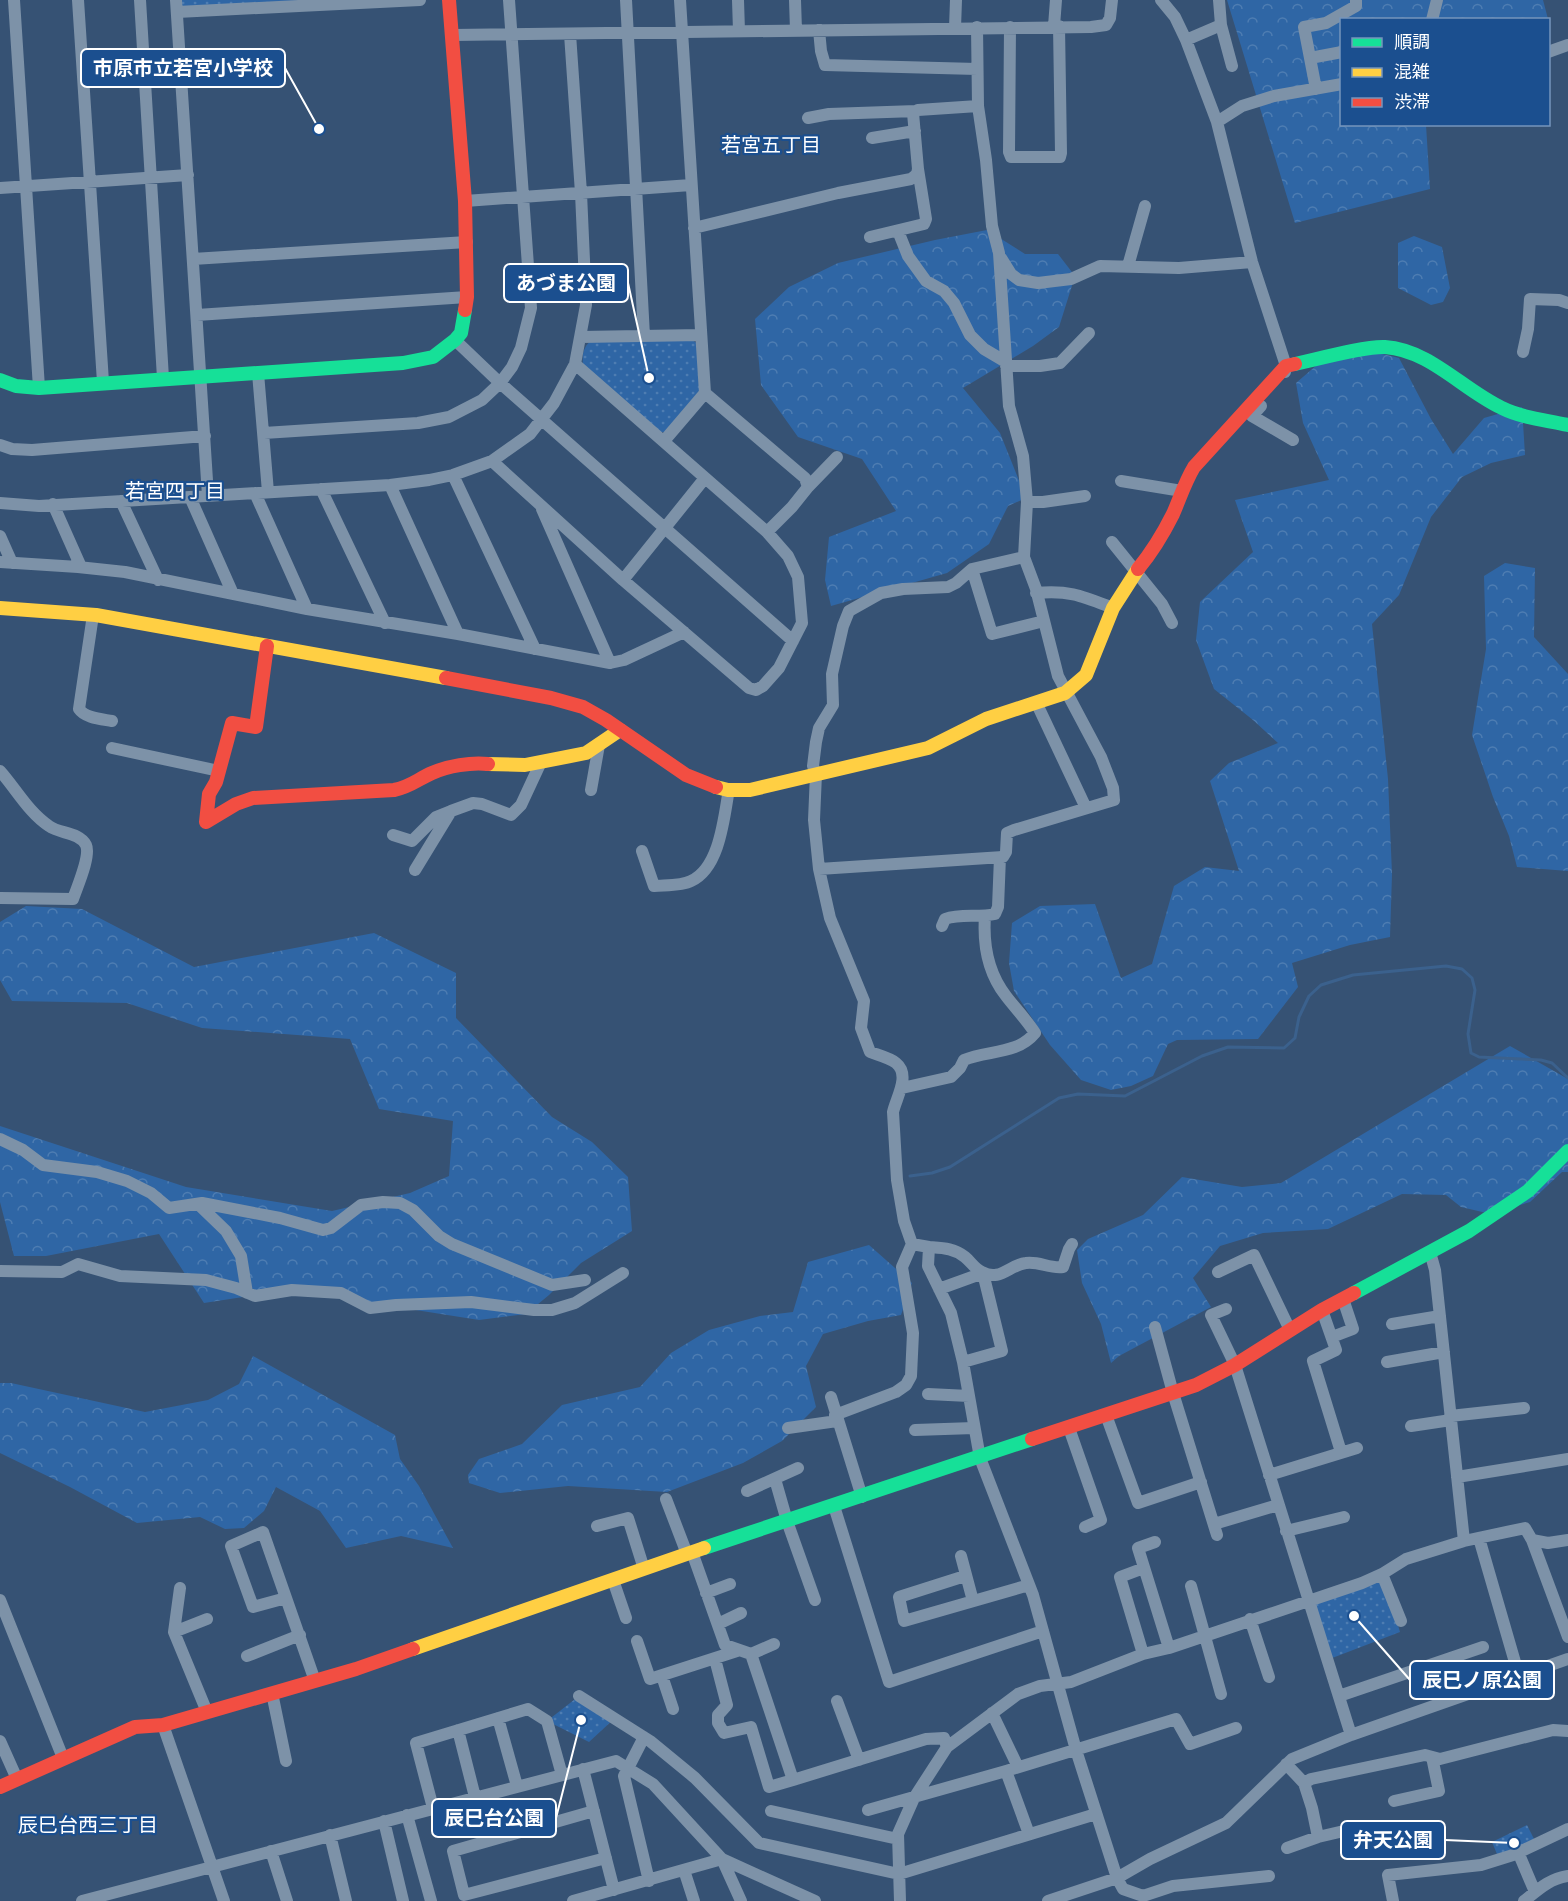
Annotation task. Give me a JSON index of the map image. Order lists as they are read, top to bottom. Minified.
{"districts":["若宮五丁目","若宮四丁目","辰巳台西三丁目"],"places":["市原市立若宮小学校","あづま公園","辰巳ノ原公園","辰巳台公園","弁天公園"],"legend":["順調","混雑","渋滞"]}
